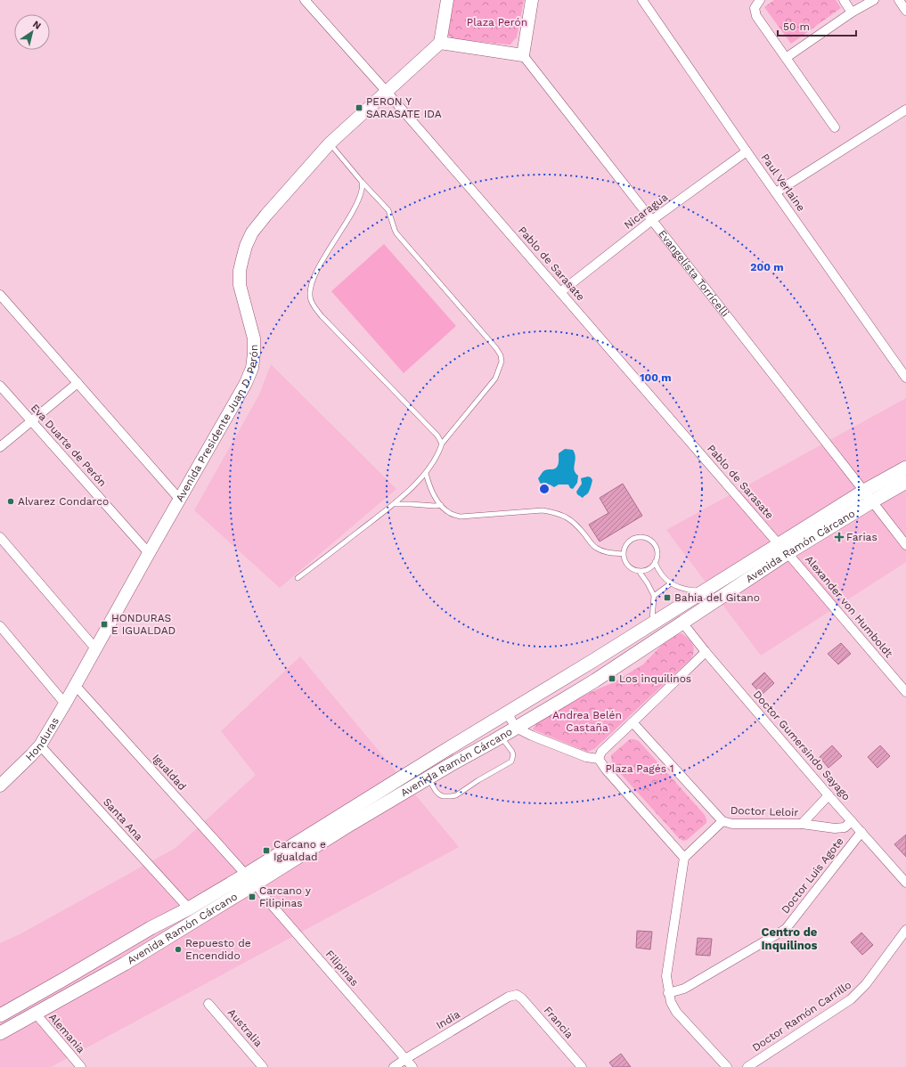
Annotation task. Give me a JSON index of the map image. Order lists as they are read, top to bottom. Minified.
{"streets":{"main road":["Avenida Presidente Juan D. Perón","Avenida Ramón Cárcano","Honduras"],"street":["Paul Verlaine","Nicaragua","Pablo de Sarasate","Evangelista Torricelli","Eva Duarte de Perón","Alexander von Humboldt","Doctor Gumersindo Sayago","Igualdad","Doctor Leloir","Santa Ana","Doctor Luis Agote","Filipinas","Doctor Ramón Carrillo","India","Francia","Australia","Alemania"]},"crossings":[["Paul Verlaine","Nicaragua"],["Nicaragua","Pablo de Sarasate"],["Nicaragua","Evangelista Torricelli"],["Pablo de Sarasate","Avenida Presidente Juan D. Perón"],["Pablo de Sarasate","Avenida Ramón Cárcano"],["Pablo de Sarasate","Alexander von Humboldt"],["Evangelista Torricelli","Avenida Ramón Cárcano"],["Avenida Presidente Juan D. Perón","Eva Duarte de Perón"],["Avenida Presidente Juan D. Perón","Honduras"],["Avenida Presidente Juan D. Perón","Igualdad"],["Avenida Ramón Cárcano","Alexander von Humboldt"],["Avenida Ramón Cárcano","Doctor Gumersindo Sayago"],["Avenida Ramón Cárcano","Igualdad"],["Avenida Ramón Cárcano","Santa Ana"],["Avenida Ramón Cárcano","Filipinas"],["Avenida Ramón Cárcano","Alemania"],["Honduras","Igualdad"],["Honduras","Santa Ana"],["Doctor Gumersindo Sayago","Doctor Leloir"],["Doctor Gumersindo Sayago","Doctor Luis Agote"],["Filipinas","India"],["India","Francia"]],"districts":["Centro de Inquilinos"],"parks":["Plaza Perón","Andrea Belén Castaña","Plaza Pagés 1"],"places":{"transit":["PERON Y SARASATE IDA","Bahia del Gitano","HONDURAS E IGUALDAD","Los inquilinos","Carcano e Igualdad","Carcano y Filipinas"],"other":["Alvarez Condarco","Repuesto de Encendido"],"health":["Farias"]},"scale_bar":"50 m","north":"top right","rings":["200 m","100 m"]}
